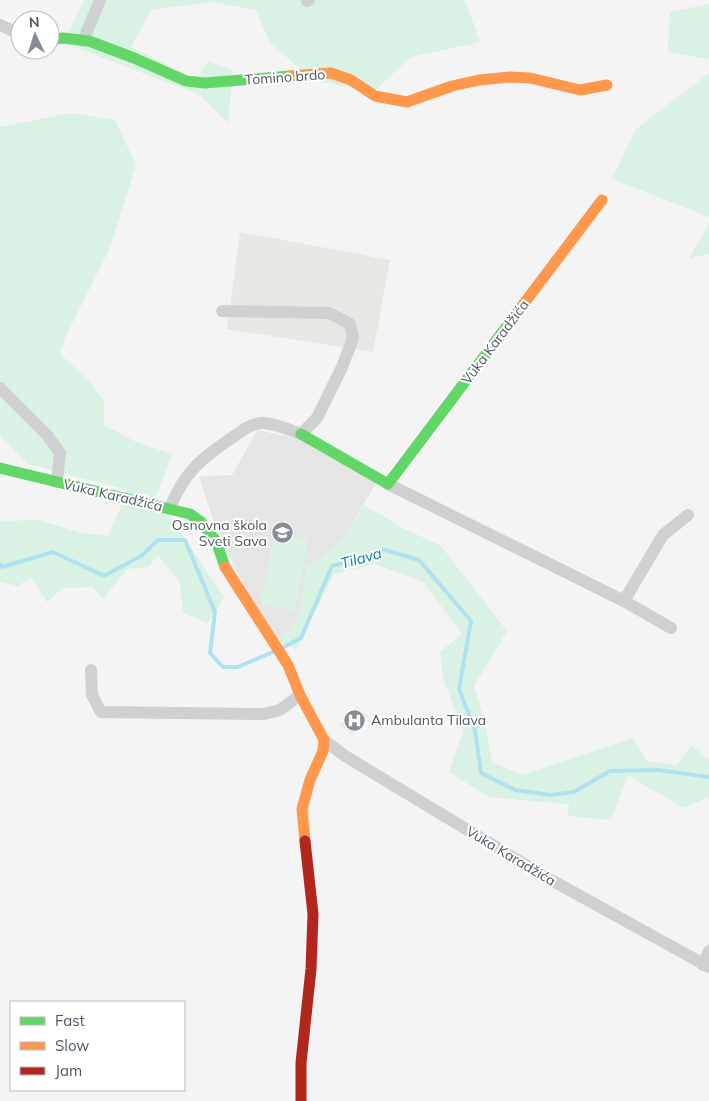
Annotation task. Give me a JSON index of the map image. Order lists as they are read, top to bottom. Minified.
{"streets":{"street":["Tomino brdo","Vuka Karadžića"]},"water":["Tilava"],"places":{"school or university":["Osnovna škola Sveti Sava"],"hospital":["Ambulanta Tilava"]},"legend":["Fast","Slow","Jam"],"north":"top"}
